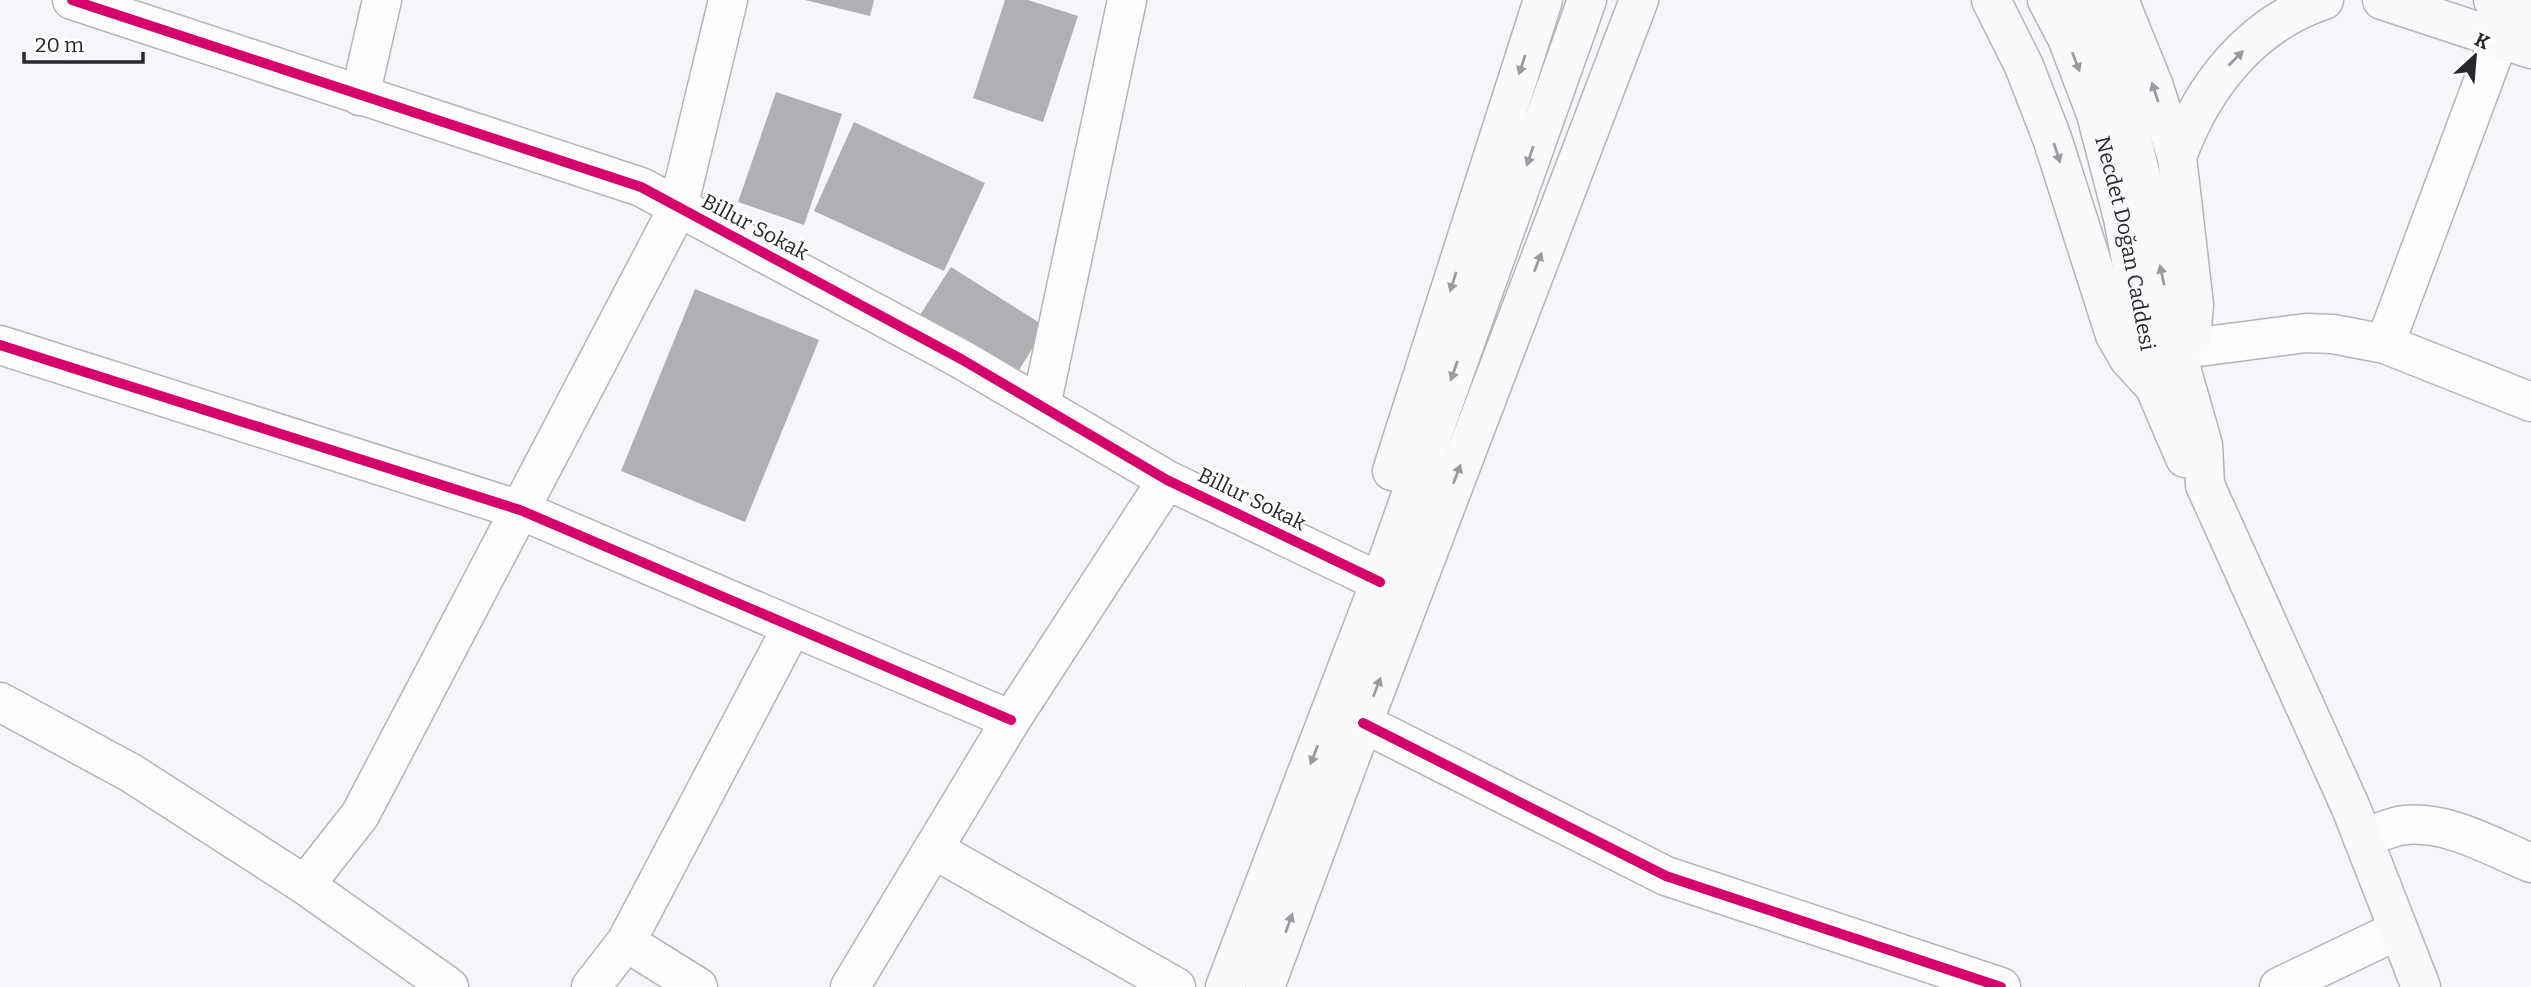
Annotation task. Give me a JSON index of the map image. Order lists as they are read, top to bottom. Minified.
{"streets":{"main road":["Necdet Doğan Caddesi"],"street":["Billur Sokak"]},"scale_bar":"20 m","north":"top right"}
